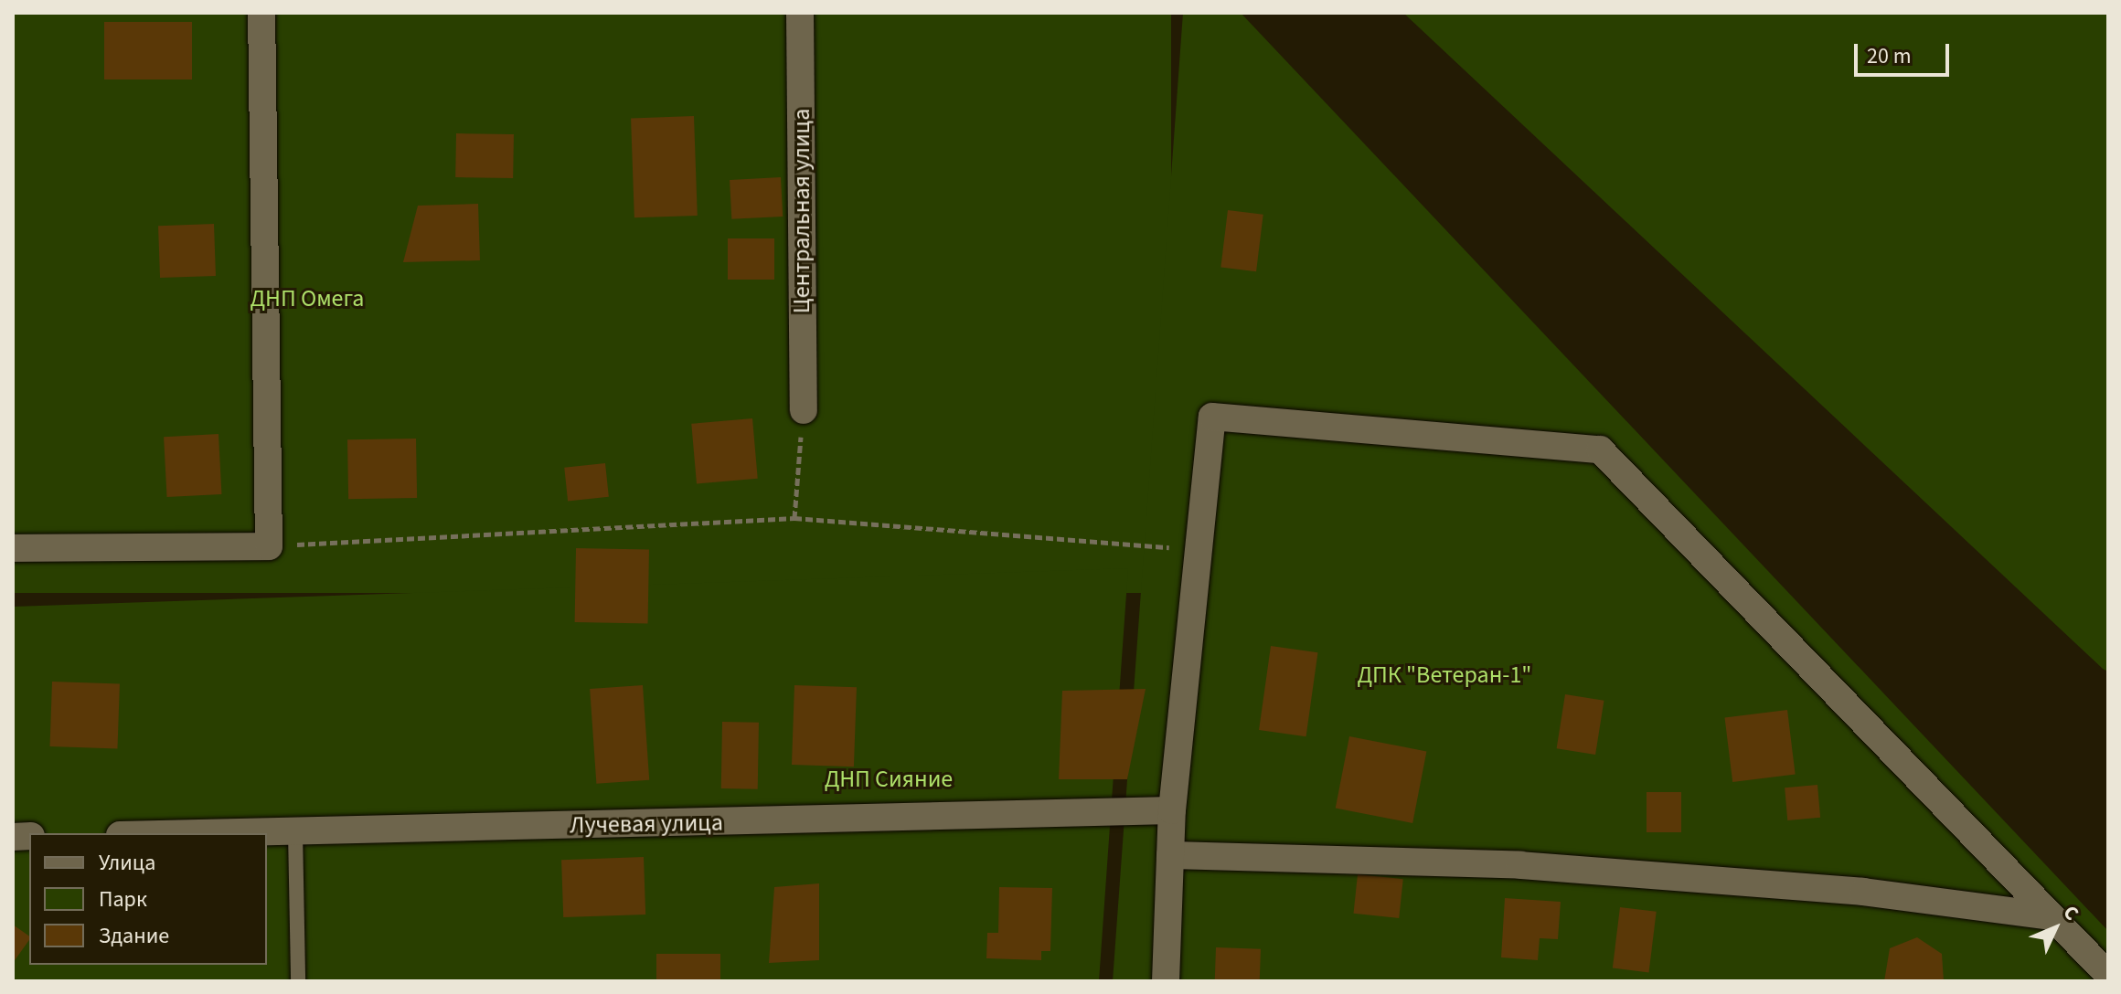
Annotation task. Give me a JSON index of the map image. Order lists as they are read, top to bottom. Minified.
{"streets":{"street":["Центральная улица","Лучевая улица"]},"parks":["ДНП Омега","ДПК \"Ветеран-1\"","ДНП Сияние"],"legend":["Улица","Парк","Здание"],"scale_bar":"20 m","north":"top right"}
